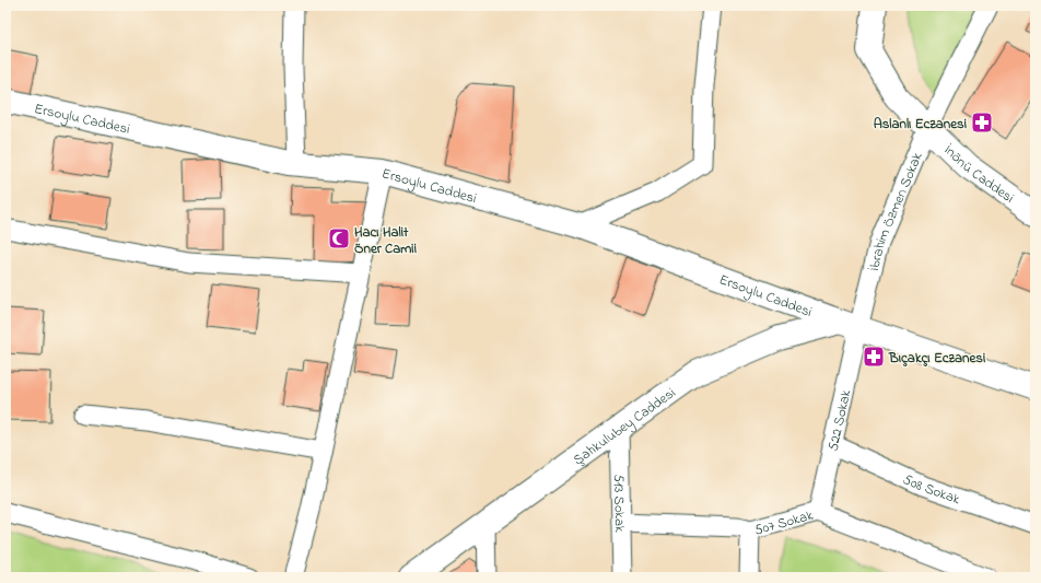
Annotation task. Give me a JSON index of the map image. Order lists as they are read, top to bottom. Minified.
{"streets":{"street":["Ersoylu Caddesi","İnönü Caddesi","İbrahim Özmen Sokak","522 Sokak","Şahkulubey Caddesi","508 Sokak","513 Sokak","507 Sokak"]},"crossings":[["Ersoylu Caddesi","İbrahim Özmen Sokak"],["Ersoylu Caddesi","522 Sokak"],["Ersoylu Caddesi","Şahkulubey Caddesi"],["İnönü Caddesi","İbrahim Özmen Sokak"],["İbrahim Özmen Sokak","522 Sokak"],["İbrahim Özmen Sokak","Şahkulubey Caddesi"],["522 Sokak","Şahkulubey Caddesi"],["522 Sokak","508 Sokak"],["522 Sokak","507 Sokak"],["Şahkulubey Caddesi","513 Sokak"],["513 Sokak","507 Sokak"]],"places":{"pharmacy":["Aslanlı Eczanesi","Bıçakçı Eczanesi"],"mosque":["Hacı Halit Öner Camii"]}}
